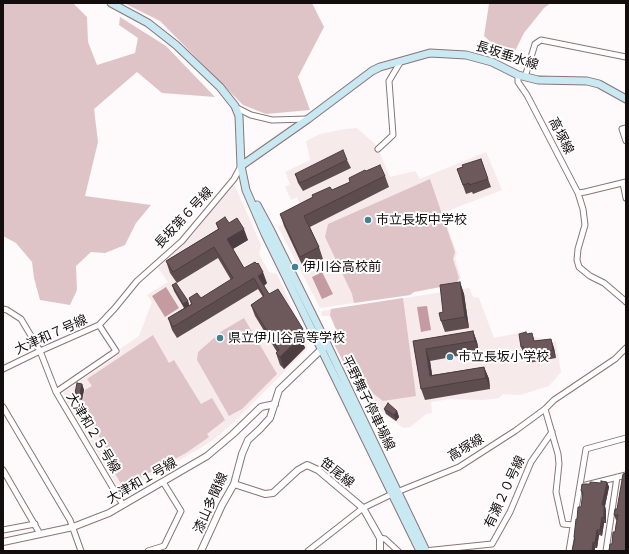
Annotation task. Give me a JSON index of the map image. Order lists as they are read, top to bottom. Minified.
{"streets":{"main road":["長坂垂水線","平野舞子停車場線"],"street":["高塚線","長坂第６号線","大津和７号線","大津和２５号線","笹尾線","大津和１号線","有瀬２０号線","漆山多聞線"]},"crossings":[["長坂垂水線","高塚線"],["長坂垂水線","長坂第６号線"],["長坂垂水線","平野舞子停車場線"],["高塚線","平野舞子停車場線"],["高塚線","笹尾線"],["長坂第６号線","大津和７号線"],["長坂第６号線","平野舞子停車場線"],["大津和７号線","大津和２５号線"],["平野舞子停車場線","有瀬２０号線"],["平野舞子停車場線","漆山多聞線"],["大津和２５号線","大津和１号線"],["笹尾線","漆山多聞線"],["大津和１号線","漆山多聞線"]],"places":["市立長坂中学校","伊川谷高校前","県立伊川谷高等学校","市立長坂小学校"]}
